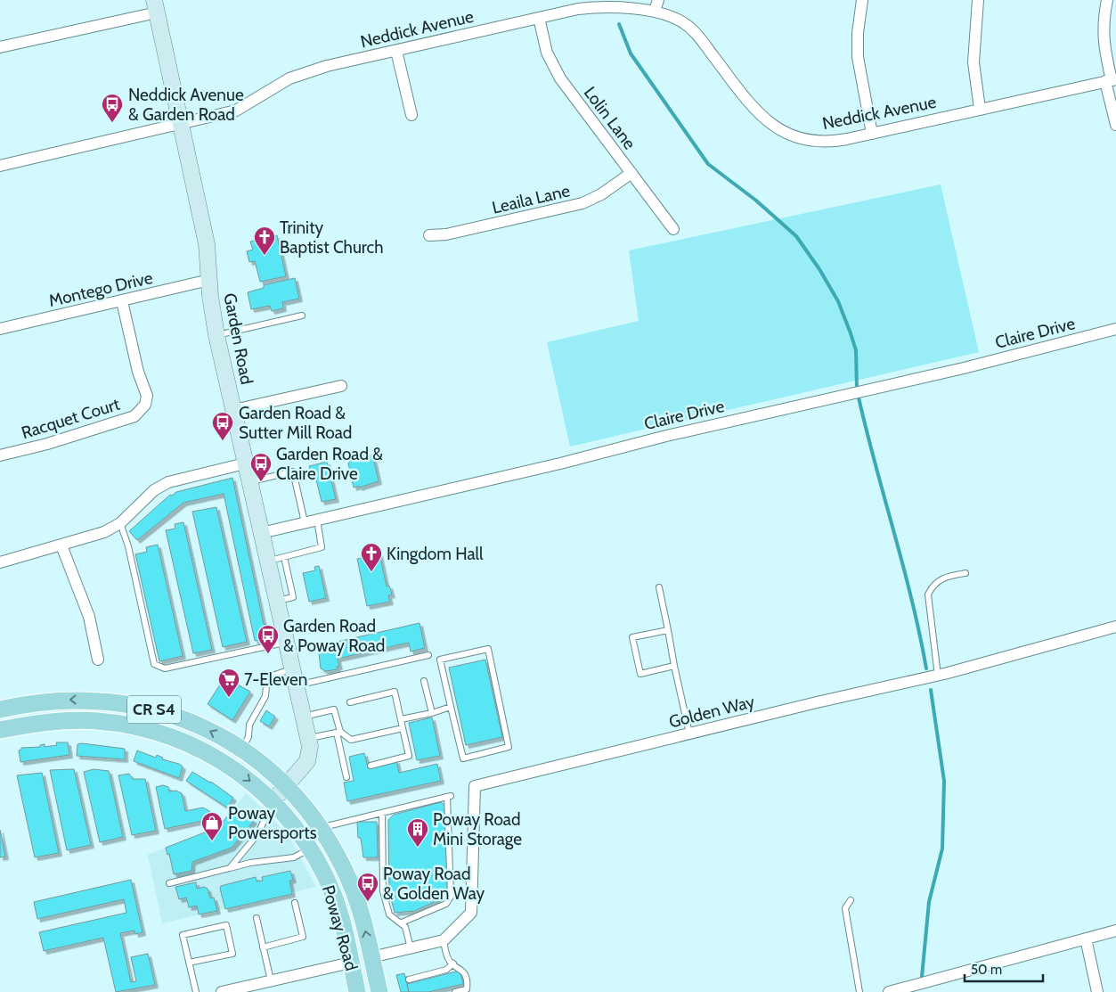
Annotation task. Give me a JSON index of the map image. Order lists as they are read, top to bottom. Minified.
{"streets":{"main road":["CR S4","Poway Road"],"street":["Neddick Avenue","Lolin Lane","Leaila Lane","Montego Drive","Claire Drive","Garden Road","Racquet Court","Golden Way"]},"crossings":[["Neddick Avenue","Lolin Lane"],["Neddick Avenue","Garden Road"],["Lolin Lane","Leaila Lane"],["Montego Drive","Garden Road"],["Montego Drive","Racquet Court"],["Claire Drive","Garden Road"],["Garden Road","Poway Road"]],"places":{"bus stop":["Neddick Avenue & Garden Road","Garden Road & Sutter Mill Road","Garden Road & Claire Drive","Garden Road & Poway Road","Poway Road & Golden Way"],"church":["Trinity Baptist Church","Kingdom Hall"],"supermarket":["7-Eleven"],"shop":["Poway Powersports"],"building":["Poway Road Mini Storage"]},"scale_bar":"50 m"}
